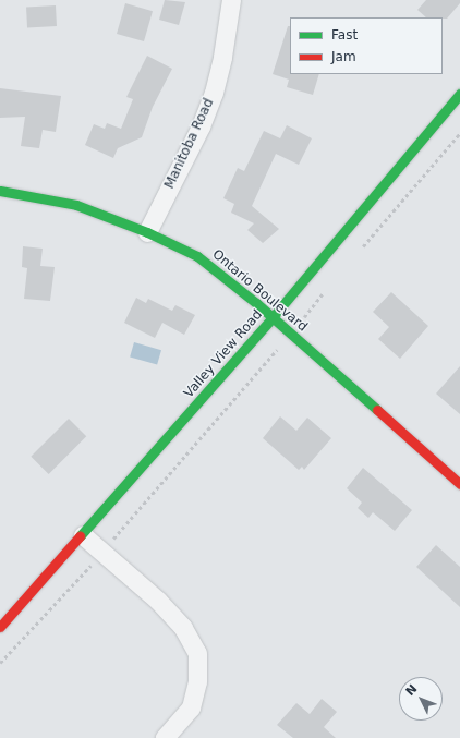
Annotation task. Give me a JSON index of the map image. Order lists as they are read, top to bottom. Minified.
{"streets":{"main road":["Ontario Boulevard","Valley View Road"],"street":["Manitoba Road"]},"crossings":[["Manitoba Road","Ontario Boulevard"],["Ontario Boulevard","Valley View Road"]],"legend":["Fast","Jam"],"north":"top left"}
